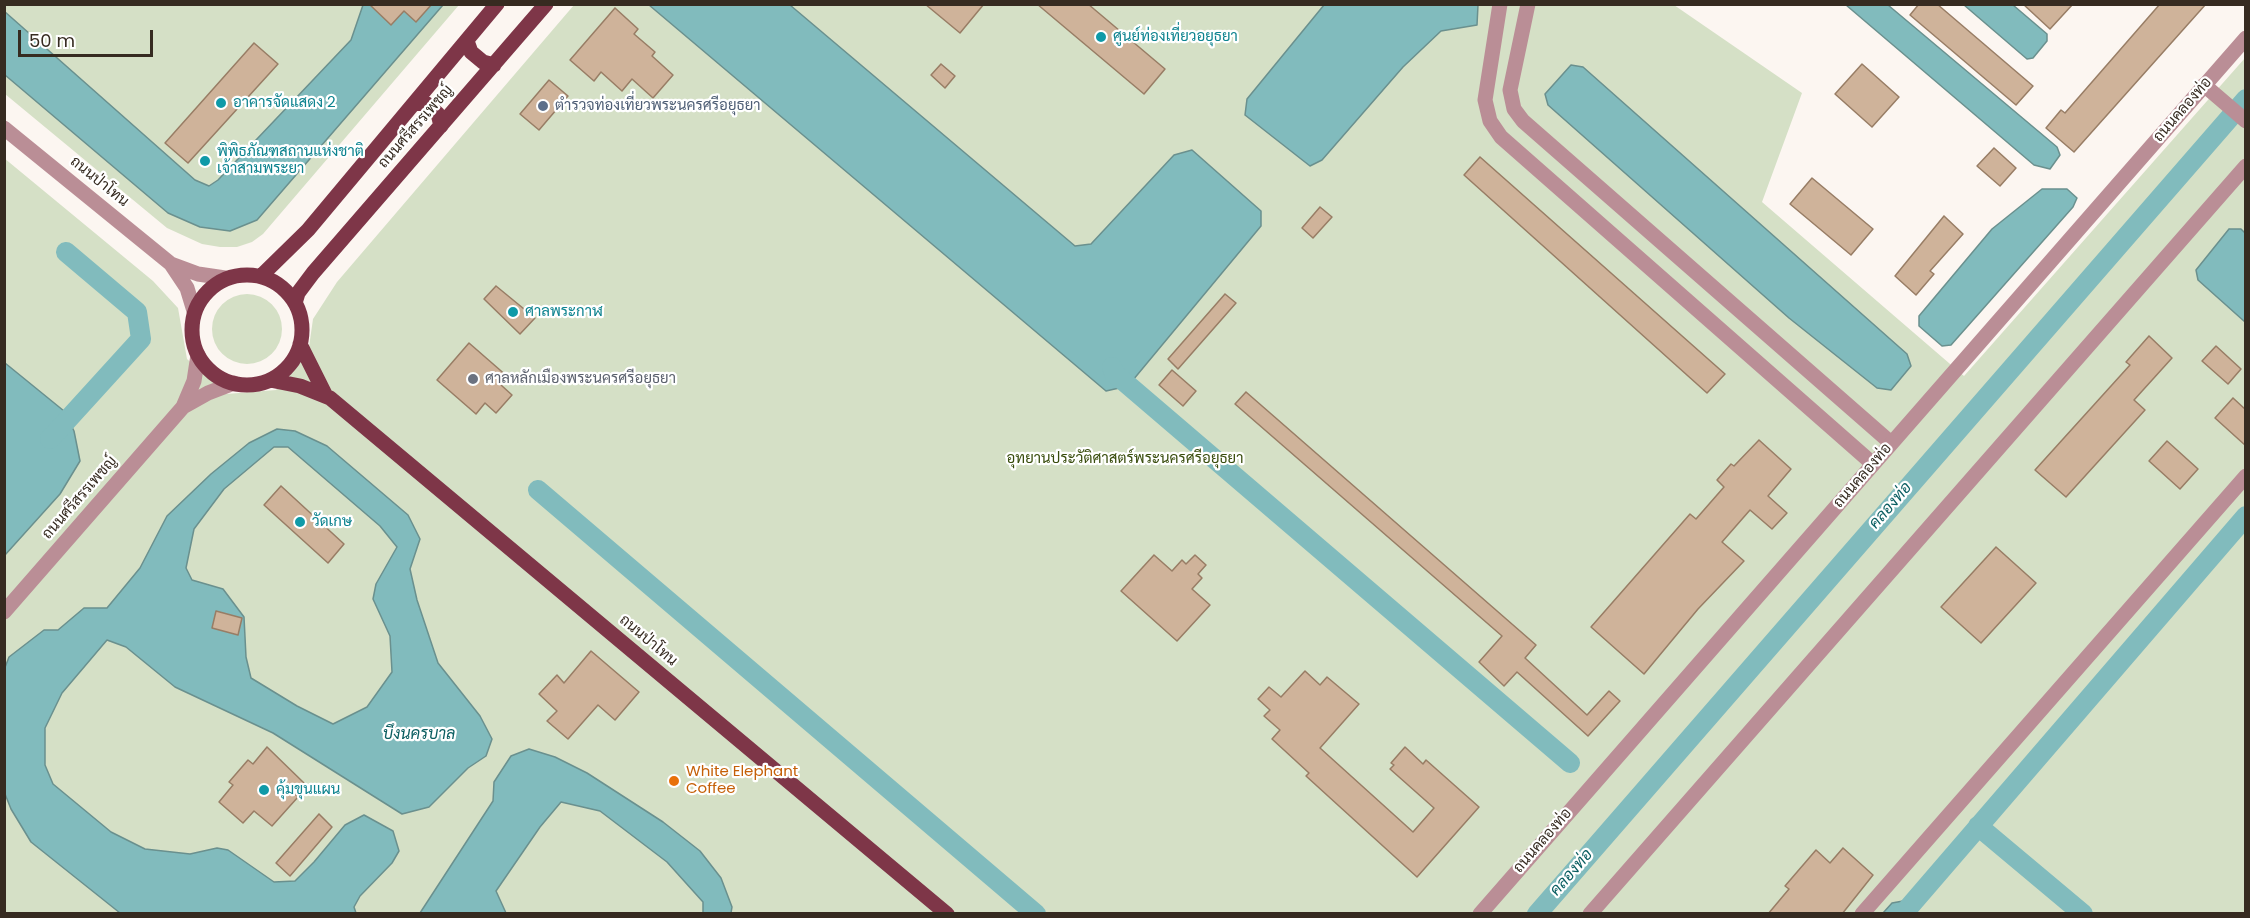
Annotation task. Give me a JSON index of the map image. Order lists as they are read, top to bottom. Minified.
{"streets":{"main road":["ถนนศรีสรรเพชญ์","ถนนป่าโทน"],"street":["ถนนคลองท่อ"]},"crossings":[["ถนนศรีสรรเพชญ์","ถนนป่าโทน"]],"water":["คลองท่อ","บึงนครบาล"],"parks":["อุทยานประวัติศาสตร์พระนครศรีอยุธยา"],"places":["ศูนย์ท่องเที่ยวอยุธยา","อาคารจัดแสดง 2","ตำรวจท่องเที่ยวพระนครศรีอยุธยา","พิพิธภัณฑสถานแห่งชาติ เจ้าสามพระยา","ศาลพระกาฬ","ศาลหลักเมืองพระนครศรีอยุธยา","วัดเกษ","White Elephant Coffee","คุ้มขุนแผน"],"scale_bar":"50 m"}
